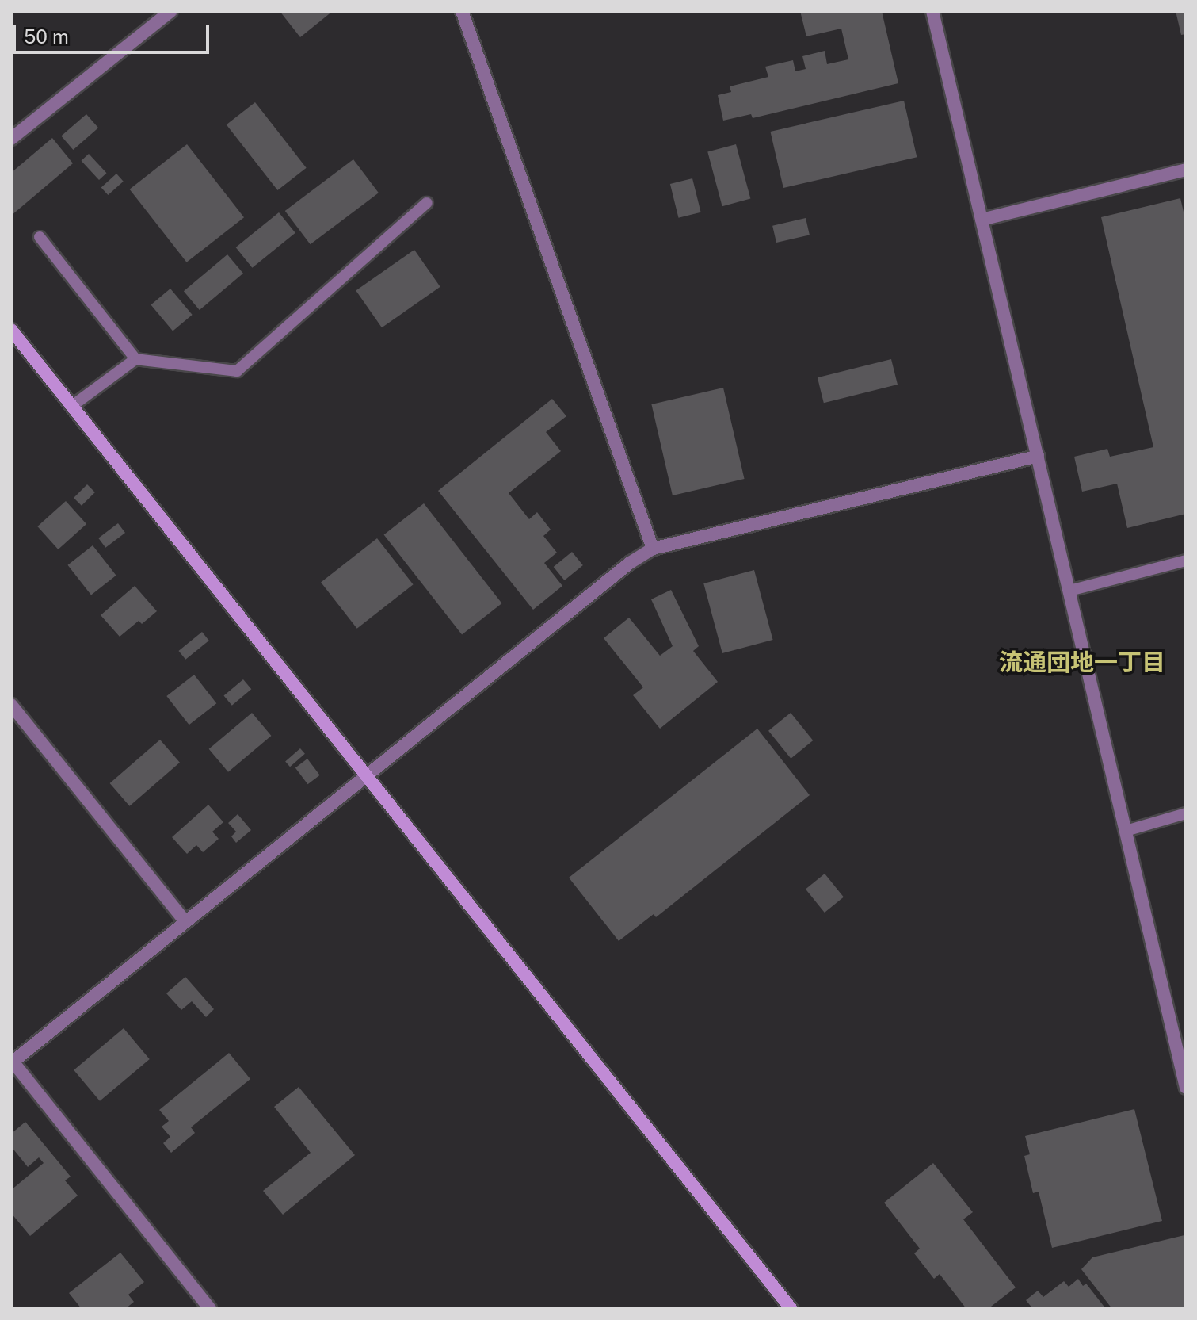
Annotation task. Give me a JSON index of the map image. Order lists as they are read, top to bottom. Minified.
{"districts":["流通団地一丁目"],"scale_bar":"50 m"}
